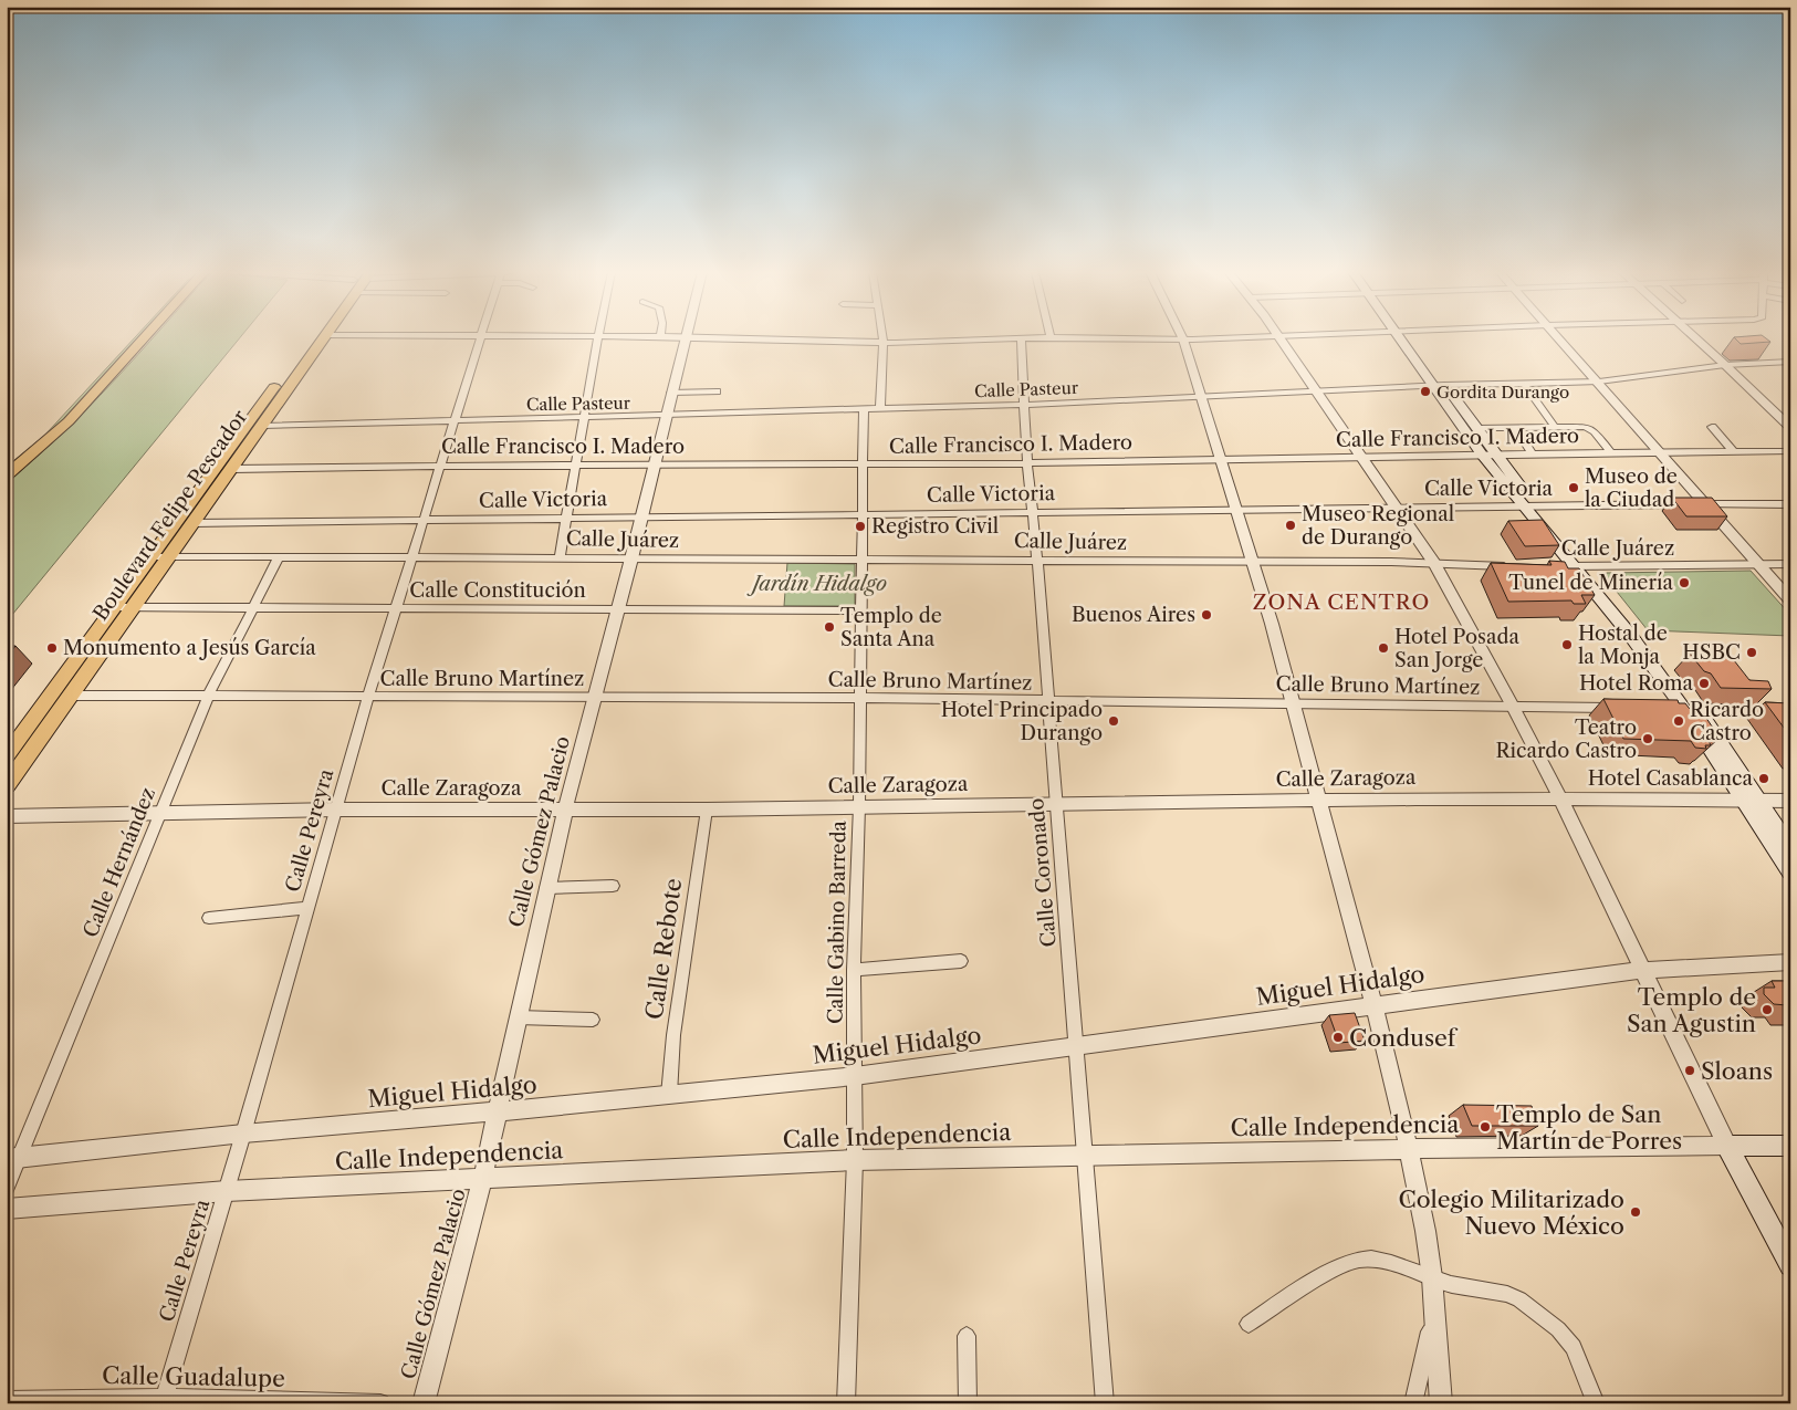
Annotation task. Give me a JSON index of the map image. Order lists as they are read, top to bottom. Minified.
{"streets":{"main road":["Boulevard Felipe Pescador","Calle Independencia"],"street":["Calle Pasteur","Calle Francisco I. Madero","Calle Victoria","Calle Juárez","Calle Constitución","Calle Bruno Martínez","Calle Zaragoza","Calle Pereyra","Calle Gómez Palacio","Calle Hernández","Calle Coronado","Calle Gabino Barreda","Calle Rebote","Miguel Hidalgo","Calle Guadalupe"]},"crossings":[["Calle Pasteur","Boulevard Felipe Pescador"],["Calle Pasteur","Calle Pereyra"],["Calle Pasteur","Calle Gómez Palacio"],["Calle Pasteur","Calle Coronado"],["Calle Pasteur","Calle Gabino Barreda"],["Calle Francisco I. Madero","Boulevard Felipe Pescador"],["Calle Francisco I. Madero","Calle Pereyra"],["Calle Francisco I. Madero","Calle Gómez Palacio"],["Calle Francisco I. Madero","Calle Coronado"],["Calle Francisco I. Madero","Calle Gabino Barreda"],["Calle Victoria","Boulevard Felipe Pescador"],["Calle Victoria","Calle Pereyra"],["Calle Victoria","Calle Gómez Palacio"],["Calle Victoria","Calle Coronado"],["Calle Victoria","Calle Gabino Barreda"],["Boulevard Felipe Pescador","Calle Juárez"],["Boulevard Felipe Pescador","Calle Constitución"],["Boulevard Felipe Pescador","Calle Bruno Martínez"],["Calle Juárez","Calle Pereyra"],["Calle Juárez","Calle Gómez Palacio"],["Calle Juárez","Calle Hernández"],["Calle Juárez","Calle Coronado"],["Calle Juárez","Calle Gabino Barreda"],["Calle Constitución","Calle Pereyra"],["Calle Constitución","Calle Gómez Palacio"],["Calle Constitución","Calle Hernández"],["Calle Constitución","Calle Gabino Barreda"],["Calle Bruno Martínez","Calle Pereyra"],["Calle Bruno Martínez","Calle Gómez Palacio"],["Calle Bruno Martínez","Calle Hernández"],["Calle Bruno Martínez","Calle Coronado"],["Calle Bruno Martínez","Calle Gabino Barreda"],["Calle Zaragoza","Calle Pereyra"],["Calle Zaragoza","Calle Gómez Palacio"],["Calle Zaragoza","Calle Hernández"],["Calle Zaragoza","Calle Coronado"],["Calle Zaragoza","Calle Gabino Barreda"],["Calle Zaragoza","Calle Rebote"],["Calle Pereyra","Miguel Hidalgo"],["Calle Pereyra","Calle Independencia"],["Calle Pereyra","Calle Guadalupe"],["Calle Gómez Palacio","Miguel Hidalgo"],["Calle Gómez Palacio","Calle Independencia"],["Calle Hernández","Miguel Hidalgo"],["Calle Coronado","Miguel Hidalgo"],["Calle Coronado","Calle Independencia"],["Calle Gabino Barreda","Miguel Hidalgo"],["Calle Gabino Barreda","Calle Independencia"],["Calle Rebote","Miguel Hidalgo"]],"districts":["ZONA CENTRO"],"parks":["Jardín Hidalgo"],"places":["Gordita Durango","Museo de la Ciudad","Museo Regional de Durango","Registro Civil","Tunel de Minería","Buenos Aires","Templo de Santa Ana","Hostal de la Monja","Monumento a Jesús García","Hotel Posada San Jorge","HSBC","Hotel Roma","Hotel Principado Durango","Ricardo Castro","Teatro Ricardo Castro","Hotel Casablanca","Templo de San Agustin","Condusef","Sloans","Templo de San Martín de Porres","Colegio Militarizado Nuevo México"]}
